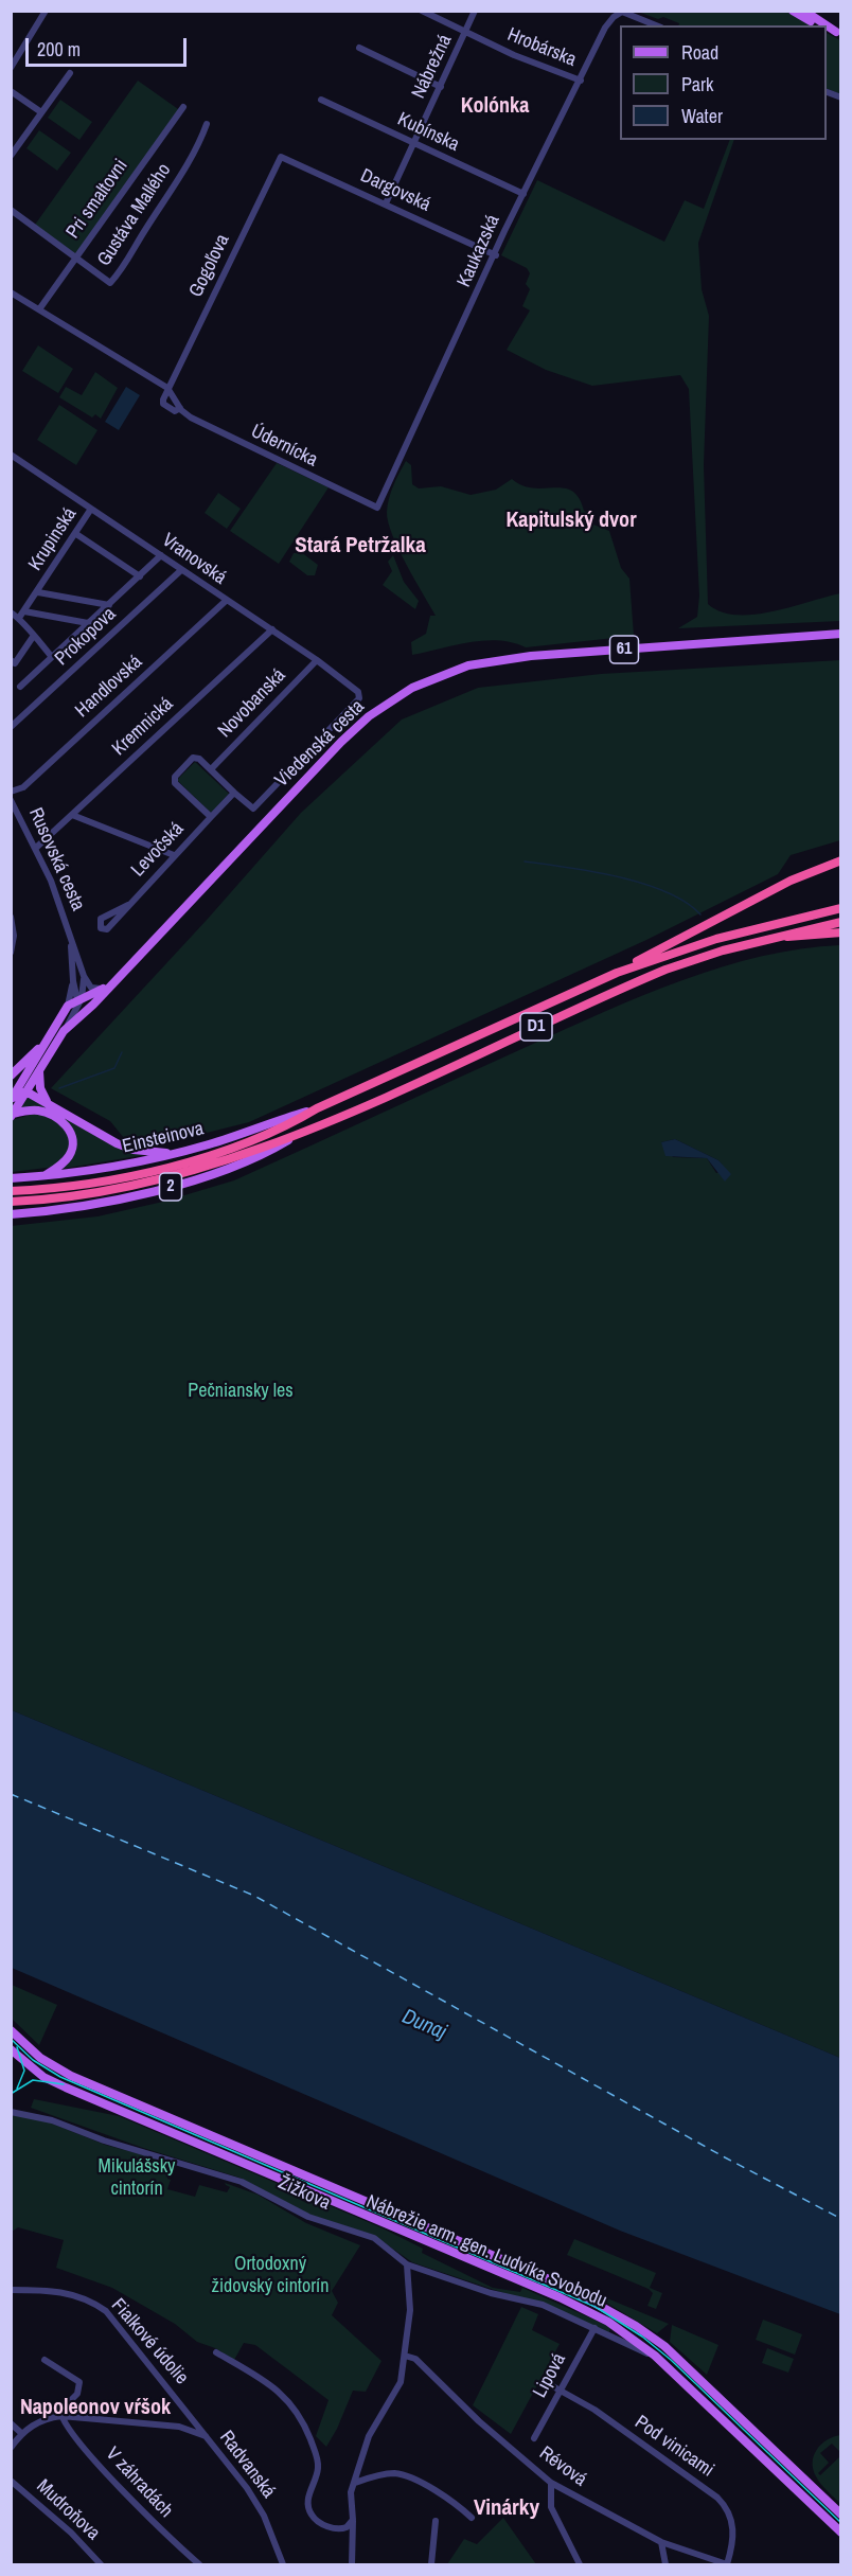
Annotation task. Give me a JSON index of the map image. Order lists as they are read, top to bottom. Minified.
{"streets":{"highway":["D1"],"main road":["61","Viedenská cesta","Einsteinova","2","Nábrežie arm. gen. Ludvíka Svobodu"],"street":["Hrobárska","Nábrežná","Kubínska","Dargovská","Pri smaltovni","Gustáva Mallého","Kaukazská","Gogoľova","Údernícka","Krupinská","Vranovská","Prokopova","Handlovská","Novobanská","Kremnická","Levočská","Rusovská cesta","Žižkova","Fialkové údolie","Lipová","Pod vinicami","Radvanská","Révová","V záhradách","Mudroňova"]},"crossings":[["Hrobárska","Nábrežná"],["Hrobárska","Kaukazská"],["Nábrežná","Kubínska"],["Nábrežná","Dargovská"],["Kubínska","Kaukazská"],["Dargovská","Kaukazská"],["Dargovská","Gogoľova"],["Pri smaltovni","Gustáva Mallého"],["Pri smaltovni","Údernícka"],["Kaukazská","Údernícka"],["Gogoľova","Údernícka"],["Krupinská","Vranovská"],["Vranovská","Prokopova"],["Vranovská","Handlovská"],["Vranovská","Novobanská"],["Vranovská","Kremnická"],["Vranovská","Levočská"],["Kremnická","Rusovská cesta"],["Viedenská cesta","Rusovská cesta"],["Viedenská cesta","2"],["D1","Einsteinova"],["D1","2"],["Einsteinova","2"],["Žižkova","Nábrežie arm. gen. Ludvíka Svobodu"],["Žižkova","Lipová"],["Fialkové údolie","Radvanská"],["Lipová","Pod vinicami"],["Pod vinicami","Révová"],["Radvanská","V záhradách"]],"districts":["Kolónka","Kapitulský dvor","Stará Petržalka","Napoleonov vŕšok","Vinárky"],"water":["Dunaj"],"parks":["Pečniansky les","Mikulášsky cintorín","Ortodoxný židovský cintorín"],"legend":["Road","Park","Water"],"scale_bar":"200 m"}
